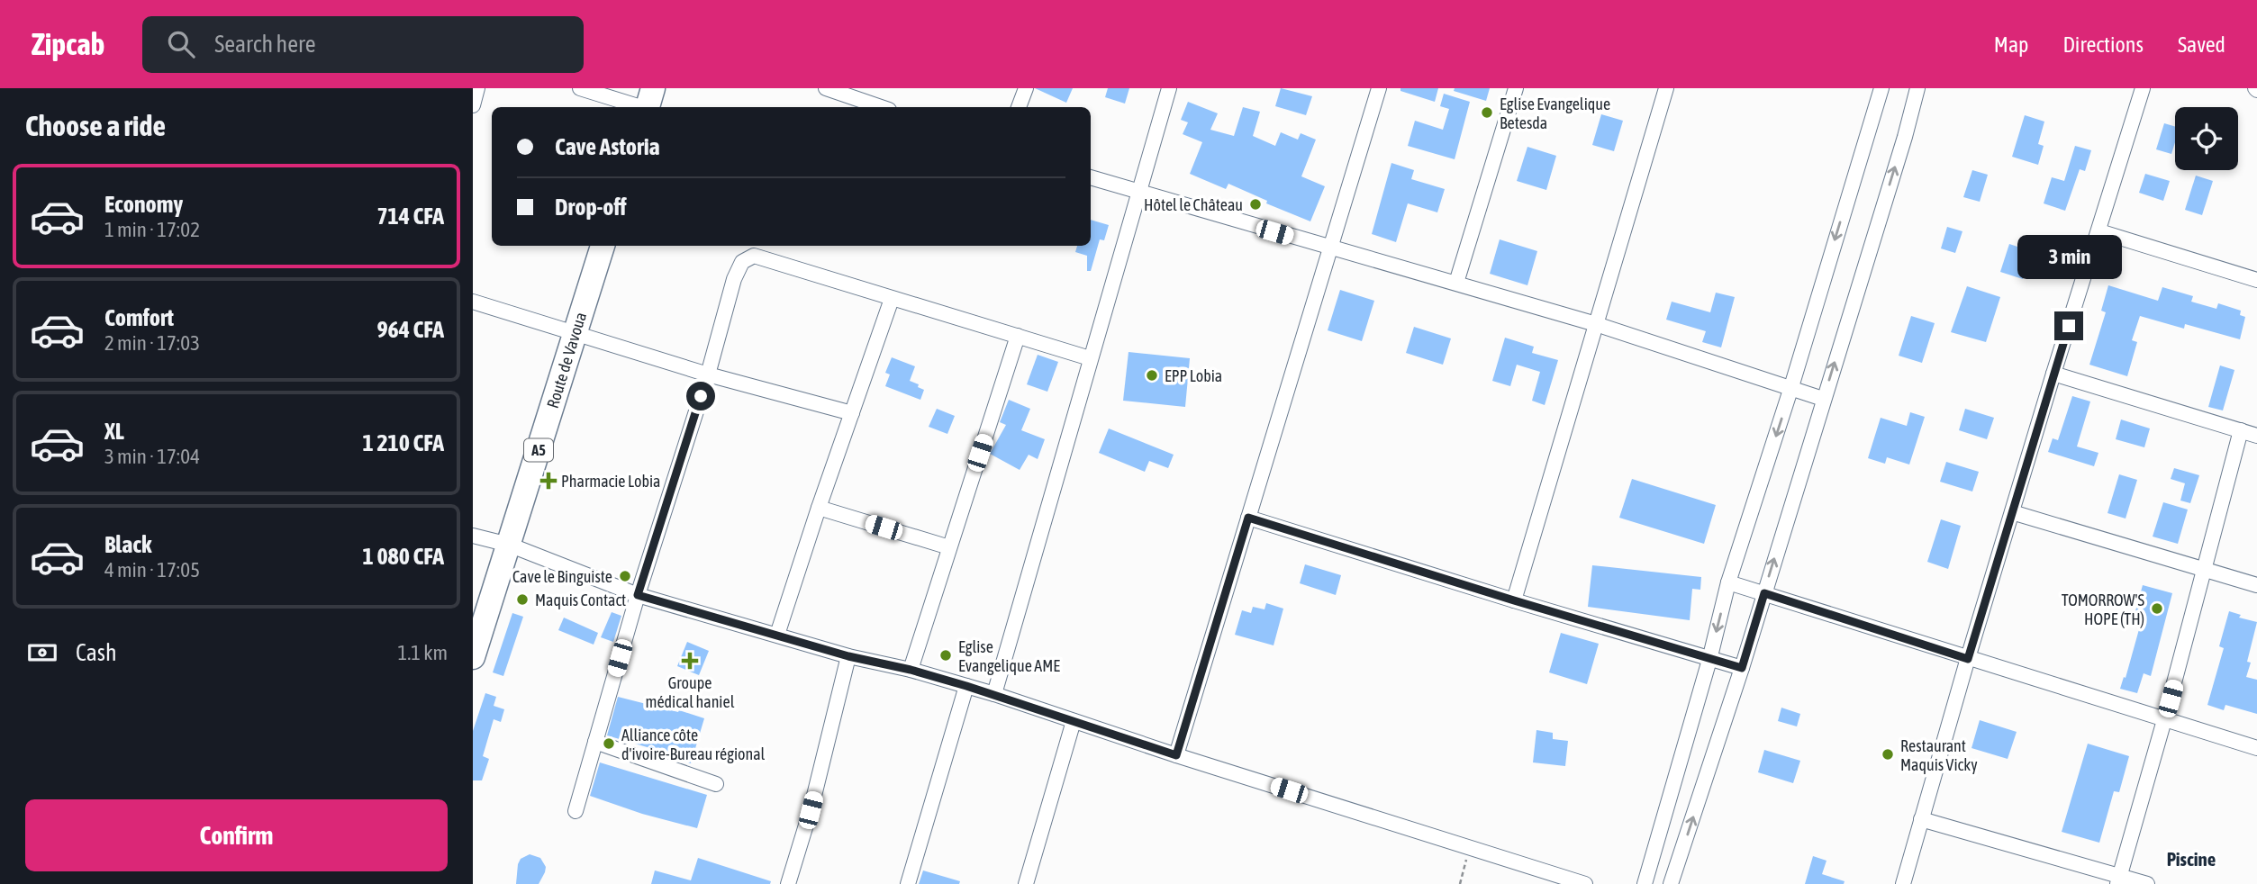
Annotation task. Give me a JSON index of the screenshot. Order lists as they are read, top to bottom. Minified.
{"streets":{"main road":["Route de Vavoua","A5"]},"districts":["Piscine"],"places":{"other":["Eglise Evangelique Betesda","Hôtel le Château","EPP Lobia","Cave le Binguiste","Maquis Contact","TOMORROW'S HOPE (TH)","Eglise Evangelique AME","Alliance côte d'ivoire-Bureau régional","Restaurant Maquis Vicky"],"health":["Pharmacie Lobia","Groupe médical haniel"]},"page":{"header":"Zipcab","search":"Search here","nav":["Map","Directions","Saved"],"heading":"Choose a ride","banner":["Cave Astoria","Drop-off"],"list":[{"name":"Economy","note":"1 min · 17:02","value":"714 CFA"},{"name":"Comfort","note":"2 min · 17:03","value":"964 CFA"},{"name":"XL","note":"3 min · 17:04","value":"1 210 CFA"},{"name":"Black","note":"4 min · 17:05","value":"1 080 CFA"}],"bubble":"3 min","pay":["Cash","1.1 km"],"buttons":"Confirm"}}
